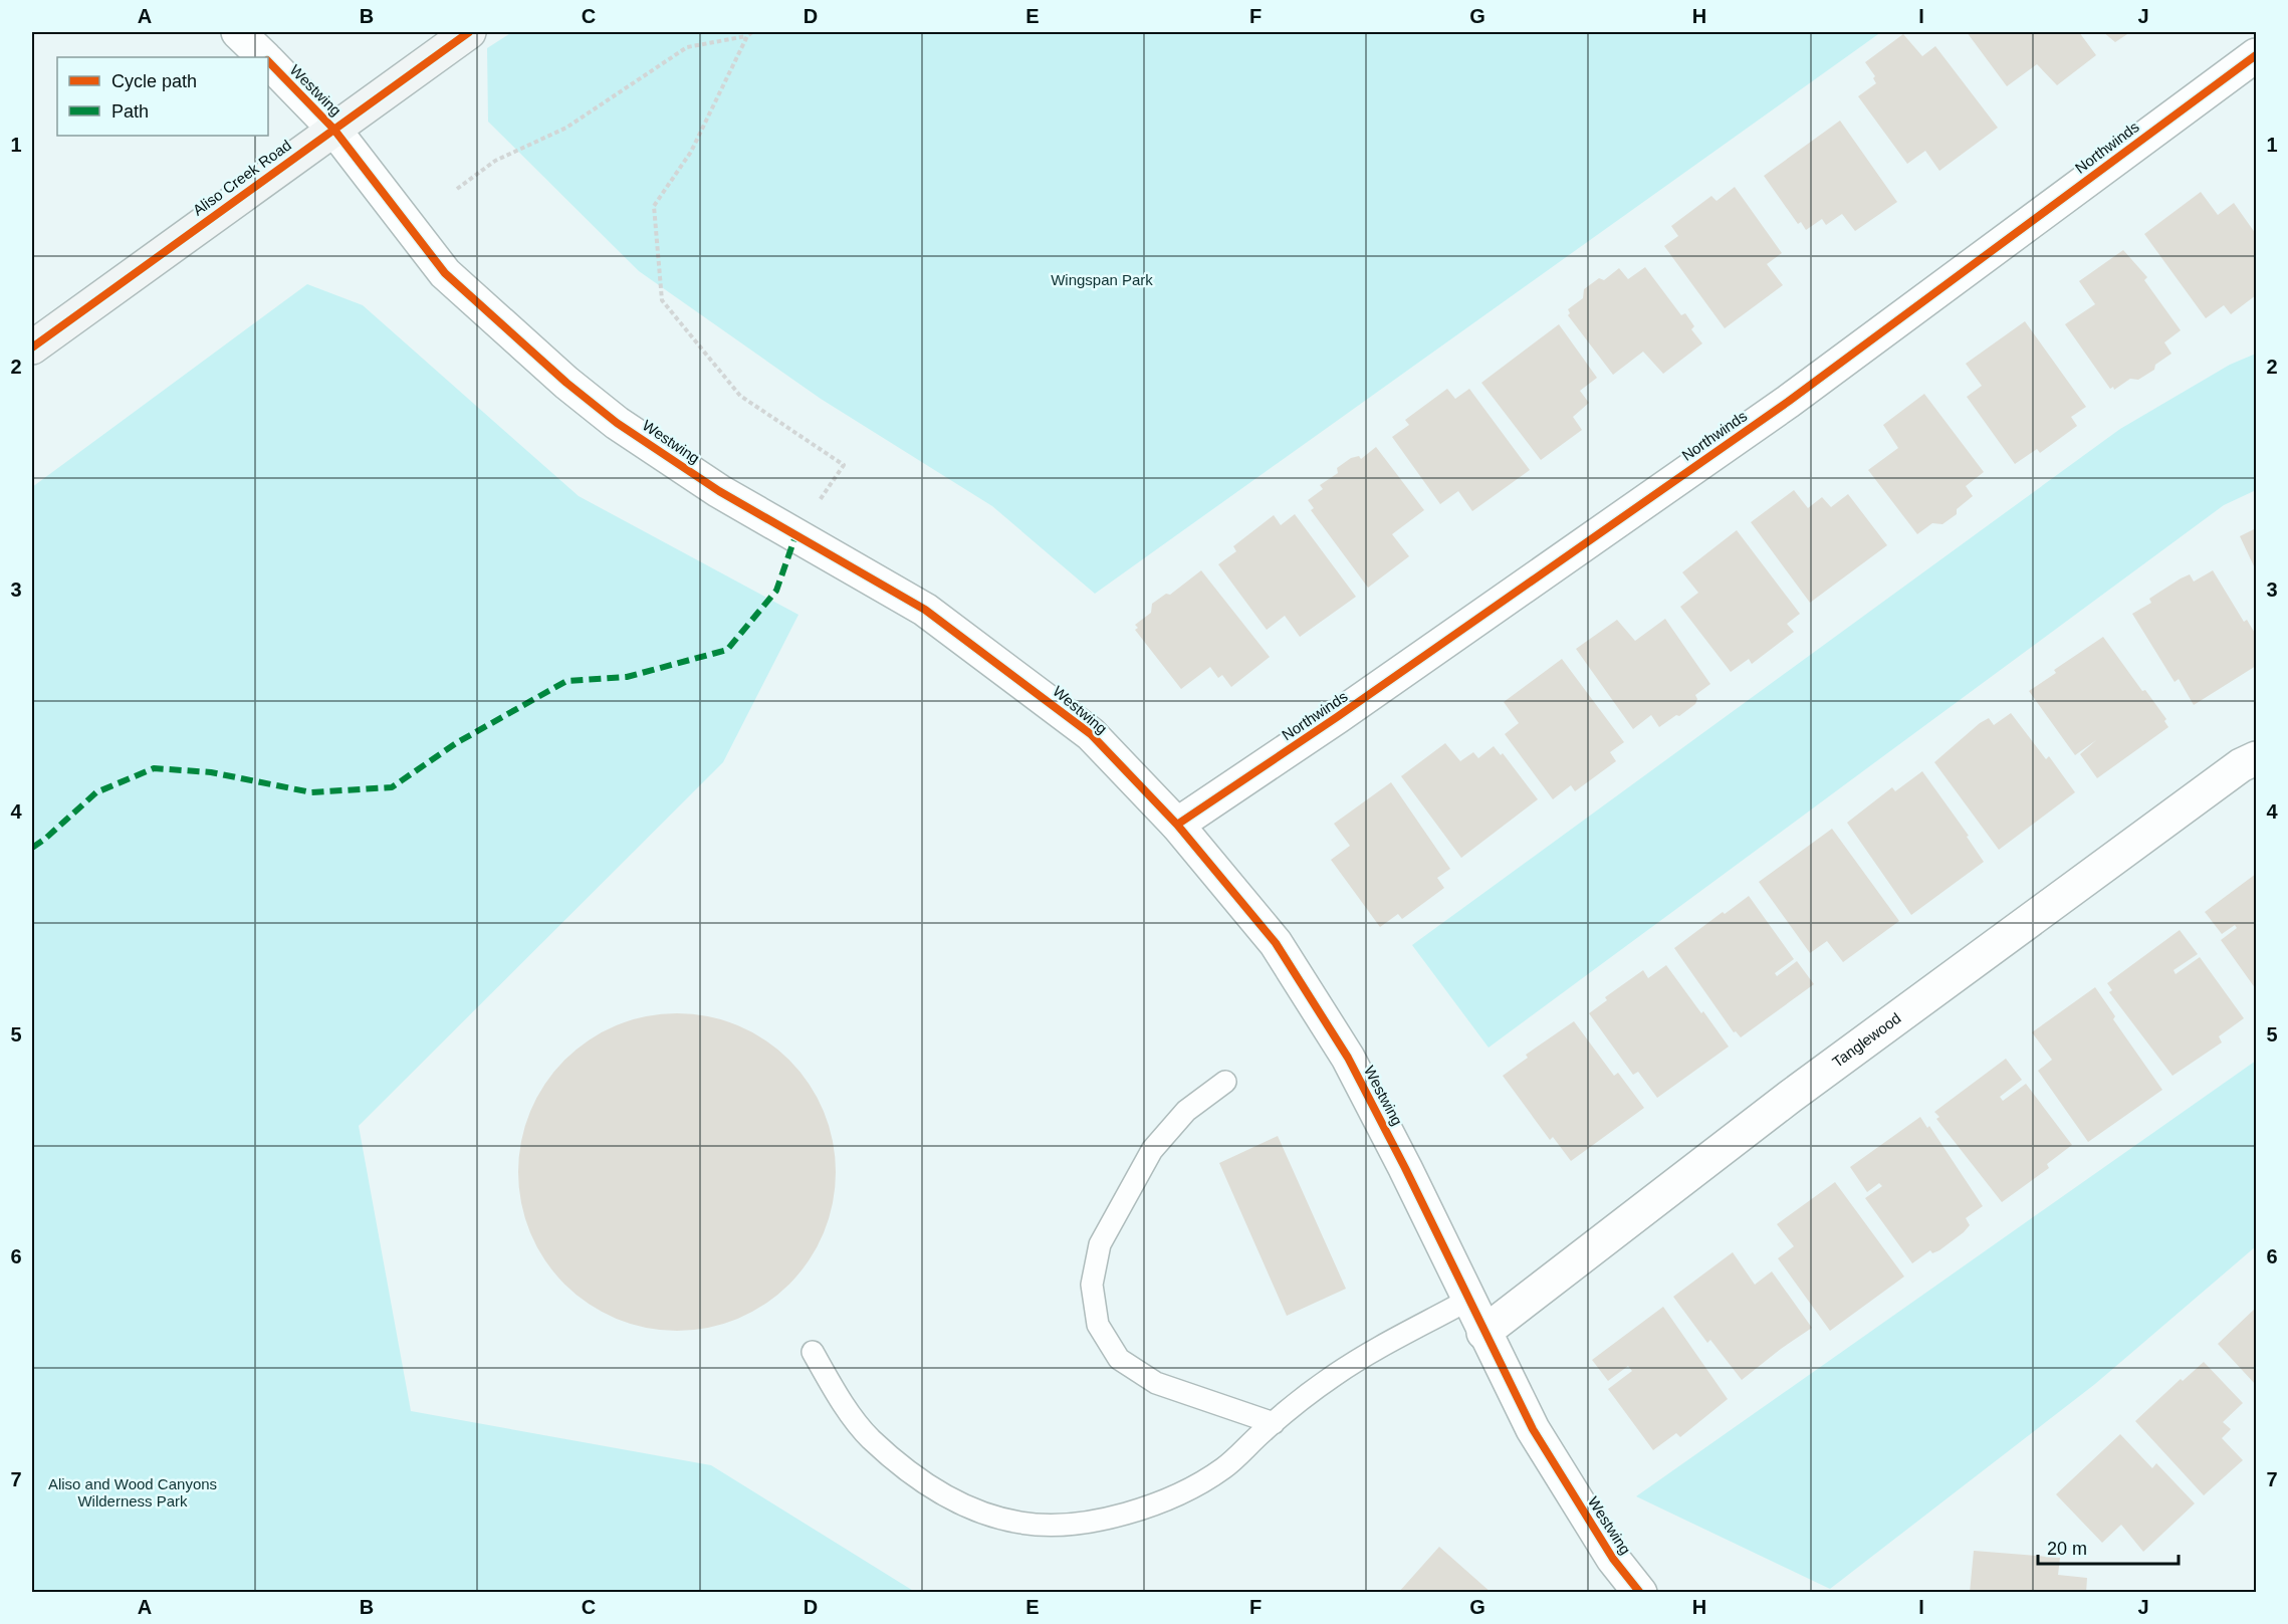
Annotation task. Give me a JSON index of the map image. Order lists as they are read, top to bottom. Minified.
{"streets":{"main road":["Aliso Creek Road"],"street":["Westwing","Northwinds","Tanglewood"]},"crossings":[["Westwing","Northwinds"],["Westwing","Aliso Creek Road"],["Westwing","Tanglewood"]],"parks":["Wingspan Park","Aliso and Wood Canyons Wilderness Park"],"legend":["Cycle path","Path"],"scale_bar":"20 m","grid":{"columns":["A","B","C","D","E","F","G","H","I","J"],"rows":["1","2","3","4","5","6","7"]}}
